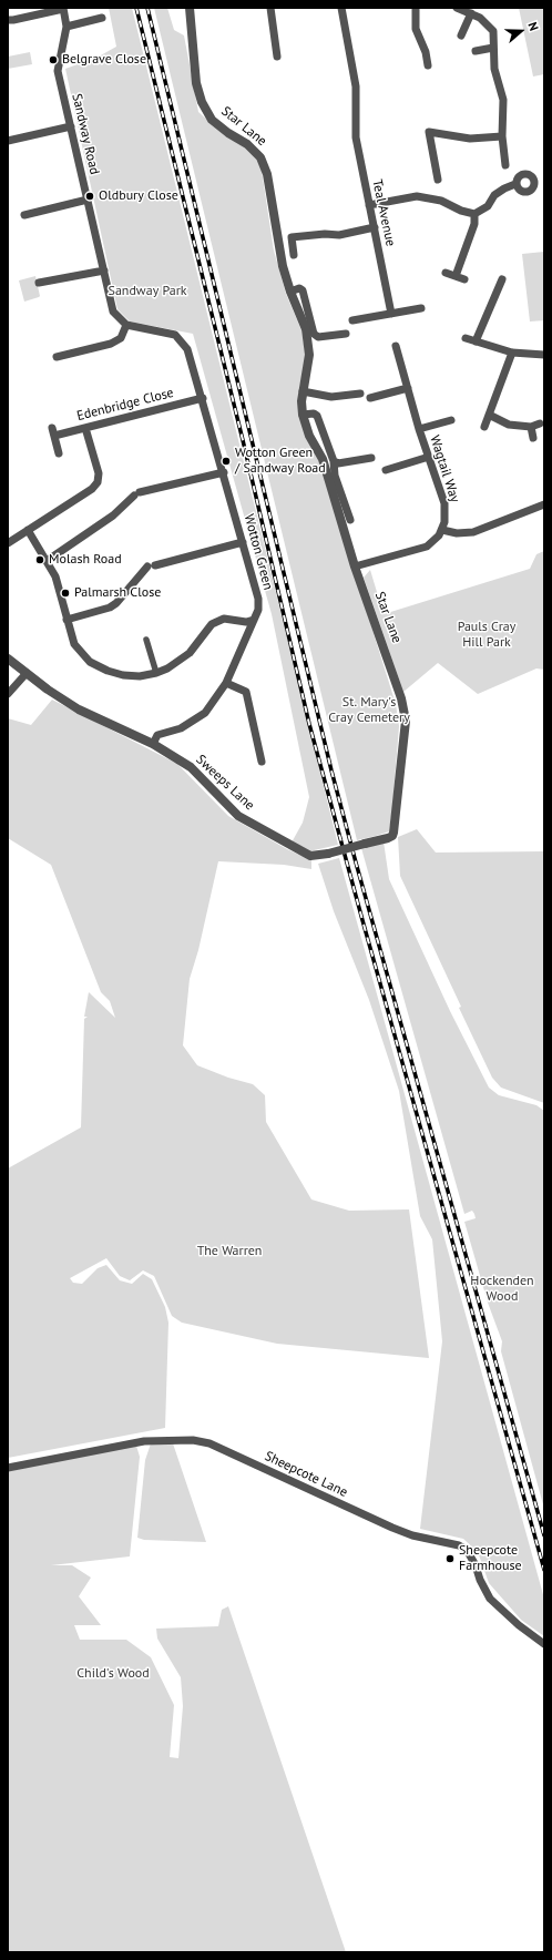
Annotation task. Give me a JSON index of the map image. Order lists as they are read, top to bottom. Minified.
{"streets":{"street":["Star Lane","Sandway Road","Teal Avenue","Edenbridge Close","Wagtail Way","Wotton Green","Sweeps Lane","Sheepcote Lane"]},"crossings":[["Star Lane","Sweeps Lane"],["Edenbridge Close","Wotton Green"],["Wotton Green","Sweeps Lane"]],"parks":["Sandway Park","Pauls Cray Hill Park","St. Mary's Cray Cemetery","The Warren","Hockenden Wood","Child's Wood"],"places":["Belgrave Close","Oldbury Close","Wotton Green / Sandway Road","Molash Road","Palmarsh Close","Sheepcote Farmhouse"],"north":"right"}
